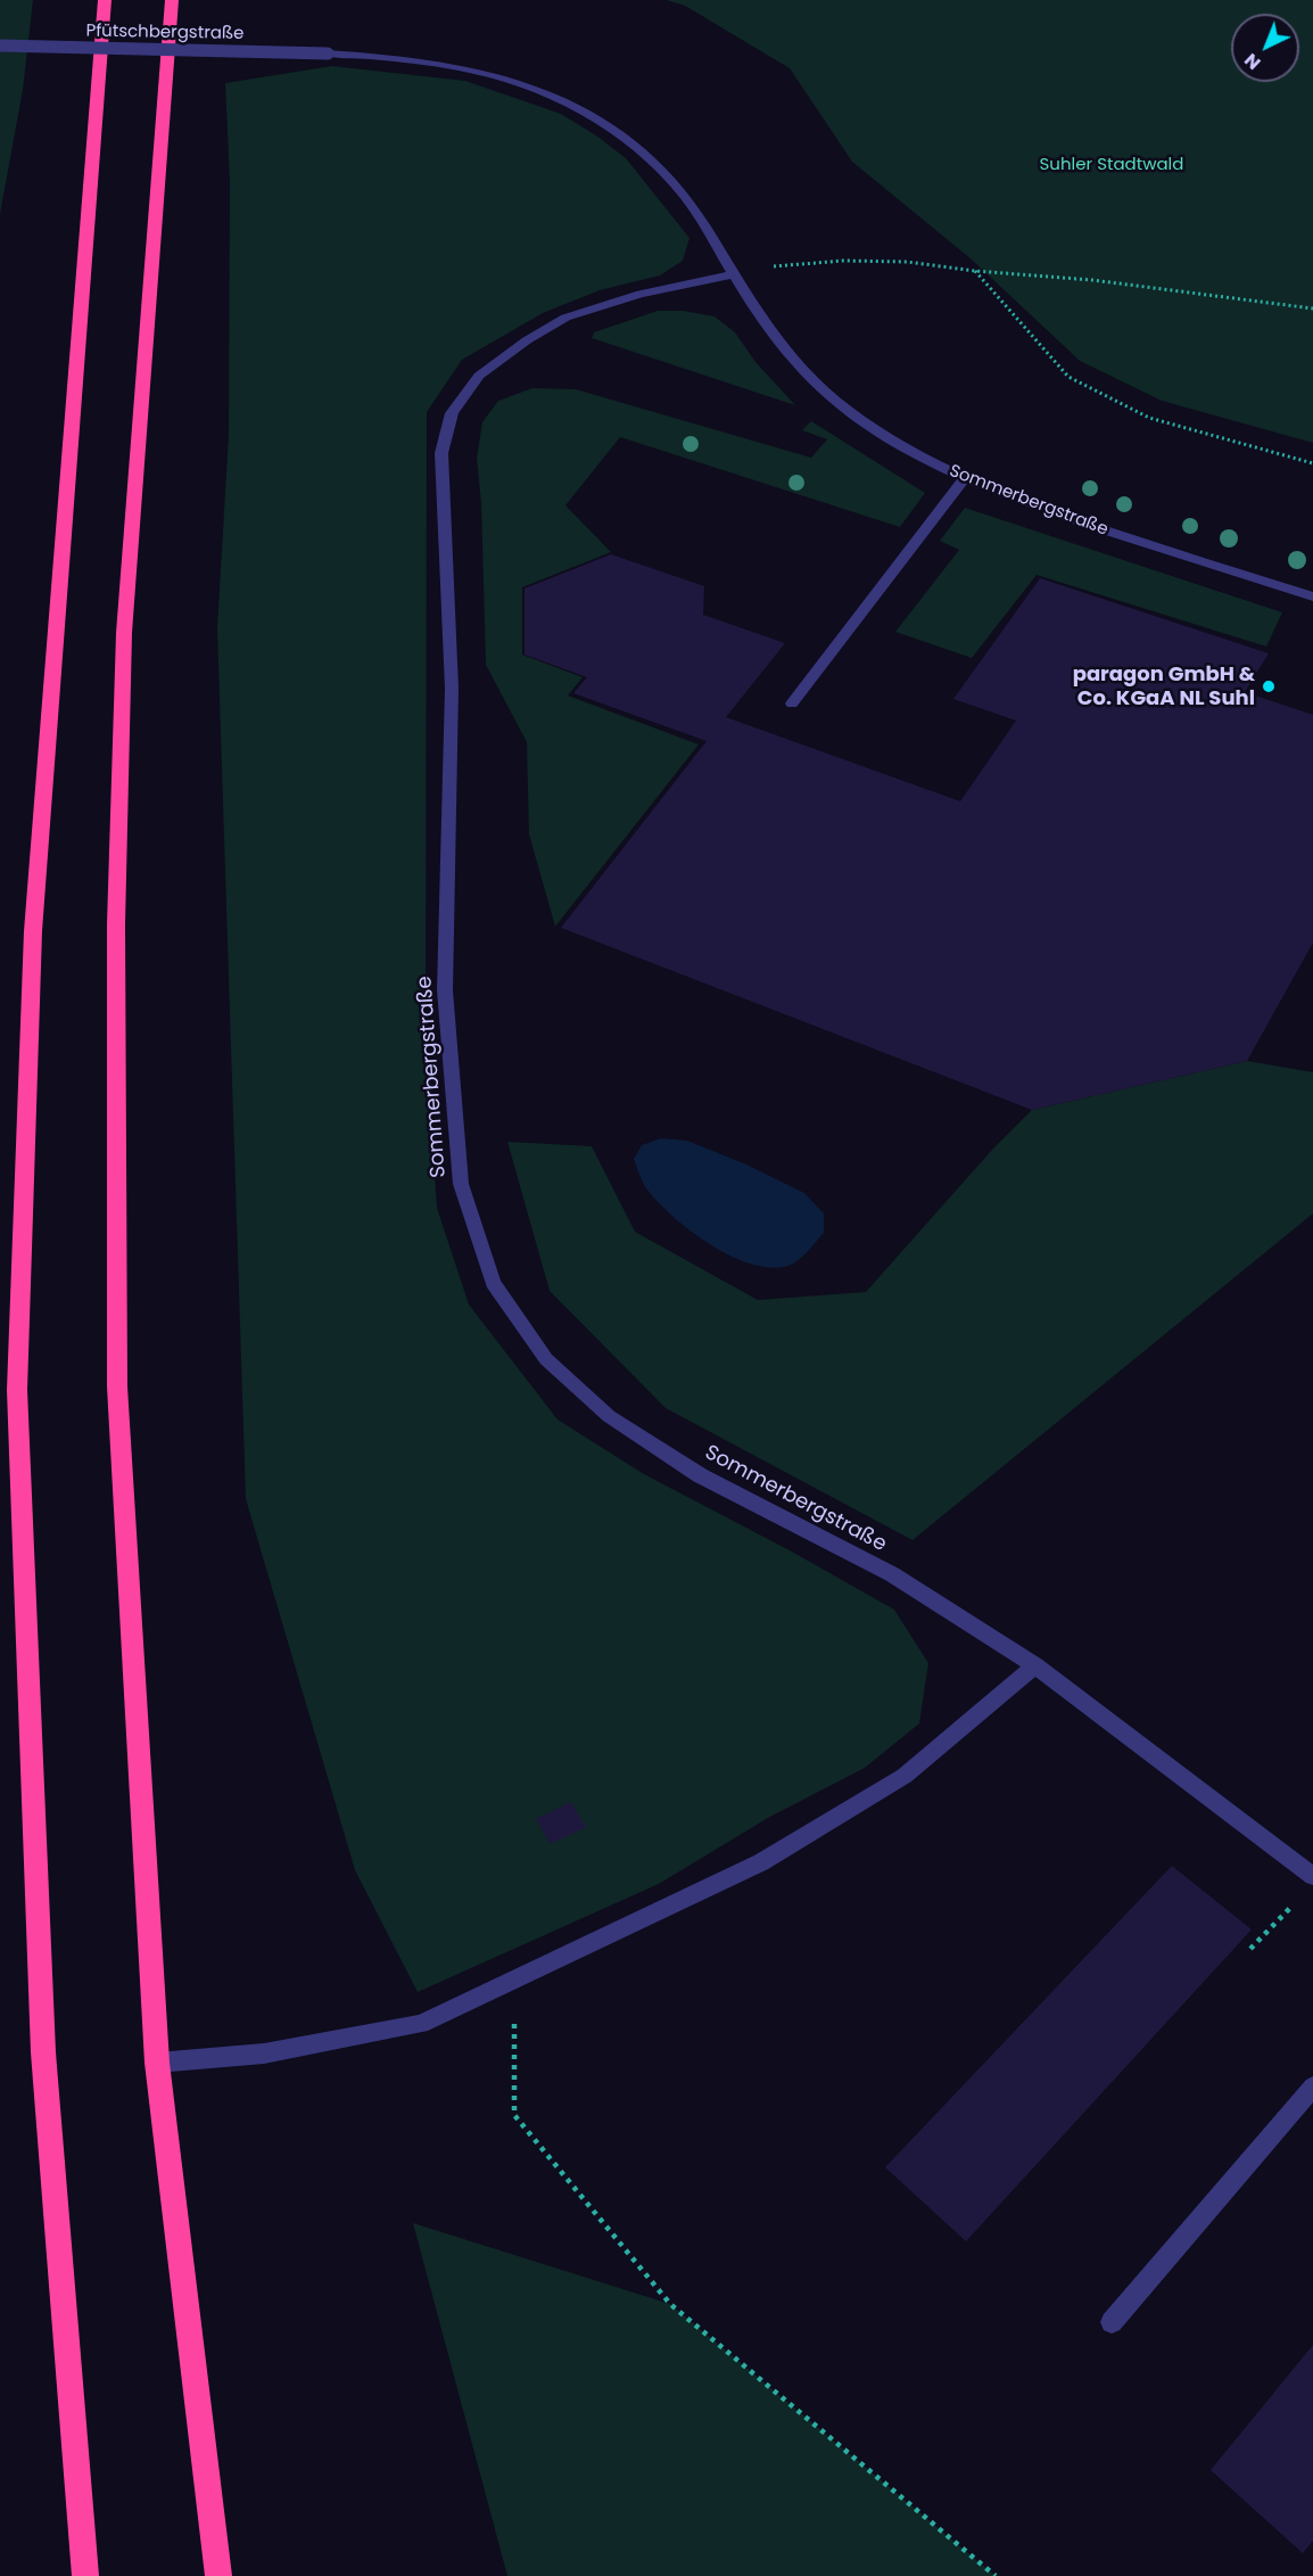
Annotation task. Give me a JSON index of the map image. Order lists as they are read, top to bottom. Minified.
{"streets":{"street":["Pfütschbergstraße","Sommerbergstraße"]},"crossings":[["Pfütschbergstraße","Sommerbergstraße"]],"parks":["Suhler Stadtwald"],"places":["paragon GmbH & Co. KGaA NL Suhl"],"north":"bottom left"}
